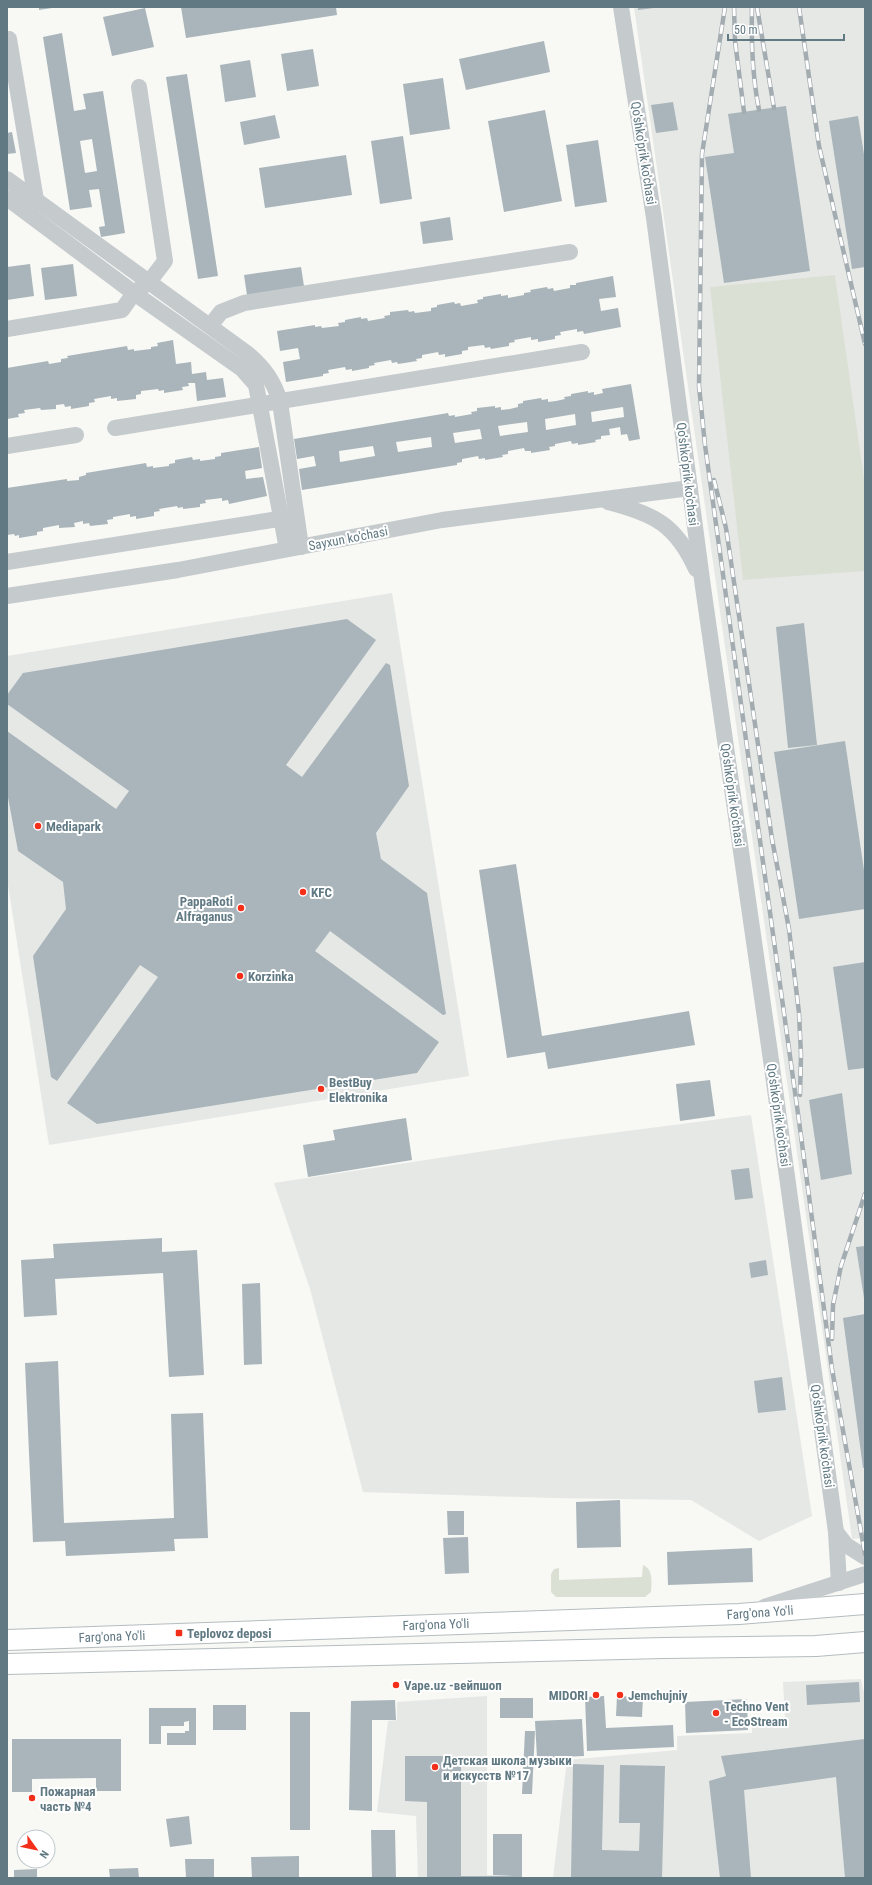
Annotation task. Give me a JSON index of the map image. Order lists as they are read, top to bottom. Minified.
{"streets":{"main road":["Farg'ona Yo'li"],"street":["Qo'shko'prik ko'chasi","Sayxun ko'chasi"]},"crossings":[["Qo'shko'prik ko'chasi","Sayxun ko'chasi"]],"places":{"other":["Mediapark","KFC","PappaRoti Alfraganus","Korzinka","BestBuy Elektronika","Vape.uz -вейпшоп","MIDORI","Jemchujniy","Techno Vent - EcoStream","Детская школа музыки и искусств №17","Пожарная часть №4"],"transit":["Teplovoz deposi"]},"scale_bar":"50 m","north":"bottom right"}
